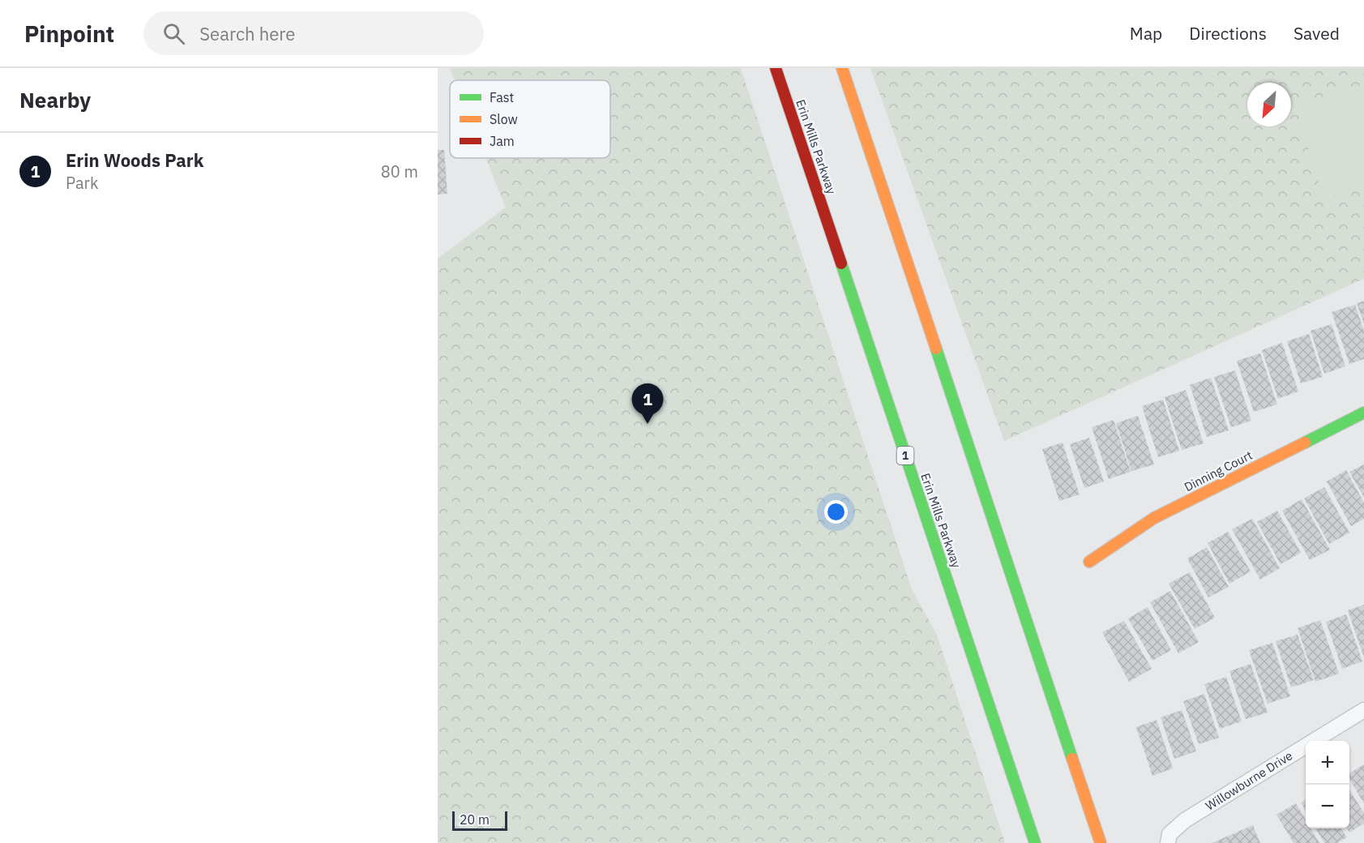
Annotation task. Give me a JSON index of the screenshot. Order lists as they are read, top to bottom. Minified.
{"streets":{"main road":["Erin Mills Parkway","1","Dinning Court"],"street":["Willowburne Drive"]},"legend":["Fast","Slow","Jam"],"scale_bar":"20 m","north":"bottom left","page":{"header":"Pinpoint","search":"Search here","nav":["Map","Directions","Saved"],"heading":"Nearby","list":[{"mark":"1","name":"Erin Woods Park","note":"Park","value":"80 m"}],"pins":"1","map_buttons":["+","−"],"scale":"20 m"}}
